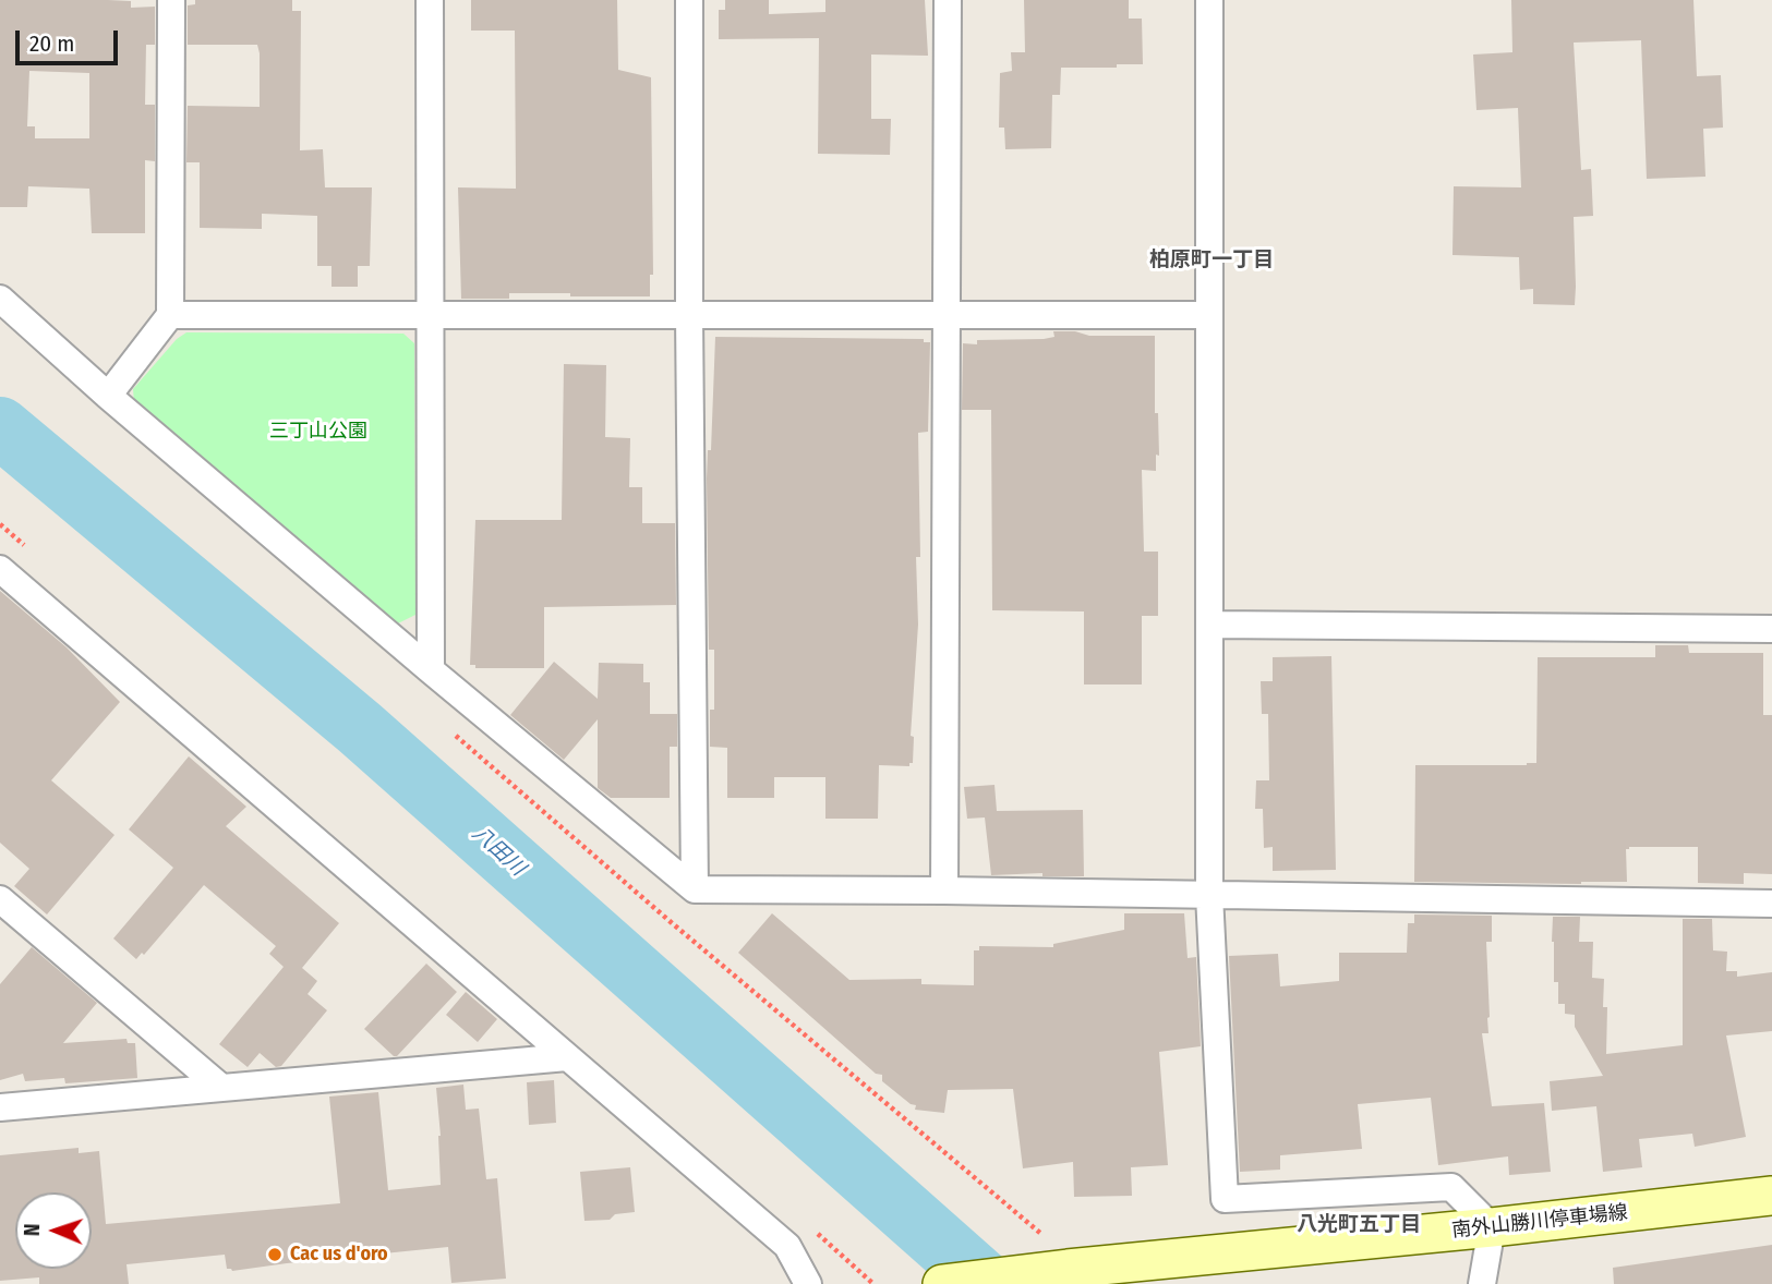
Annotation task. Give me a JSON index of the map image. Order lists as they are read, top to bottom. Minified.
{"streets":{"main road":["南外山勝川停車場線"]},"districts":["柏原町一丁目","八光町五丁目"],"water":["八田川"],"parks":["三丁山公園"],"places":["Cac us d'oro"],"scale_bar":"20 m","north":"left"}
